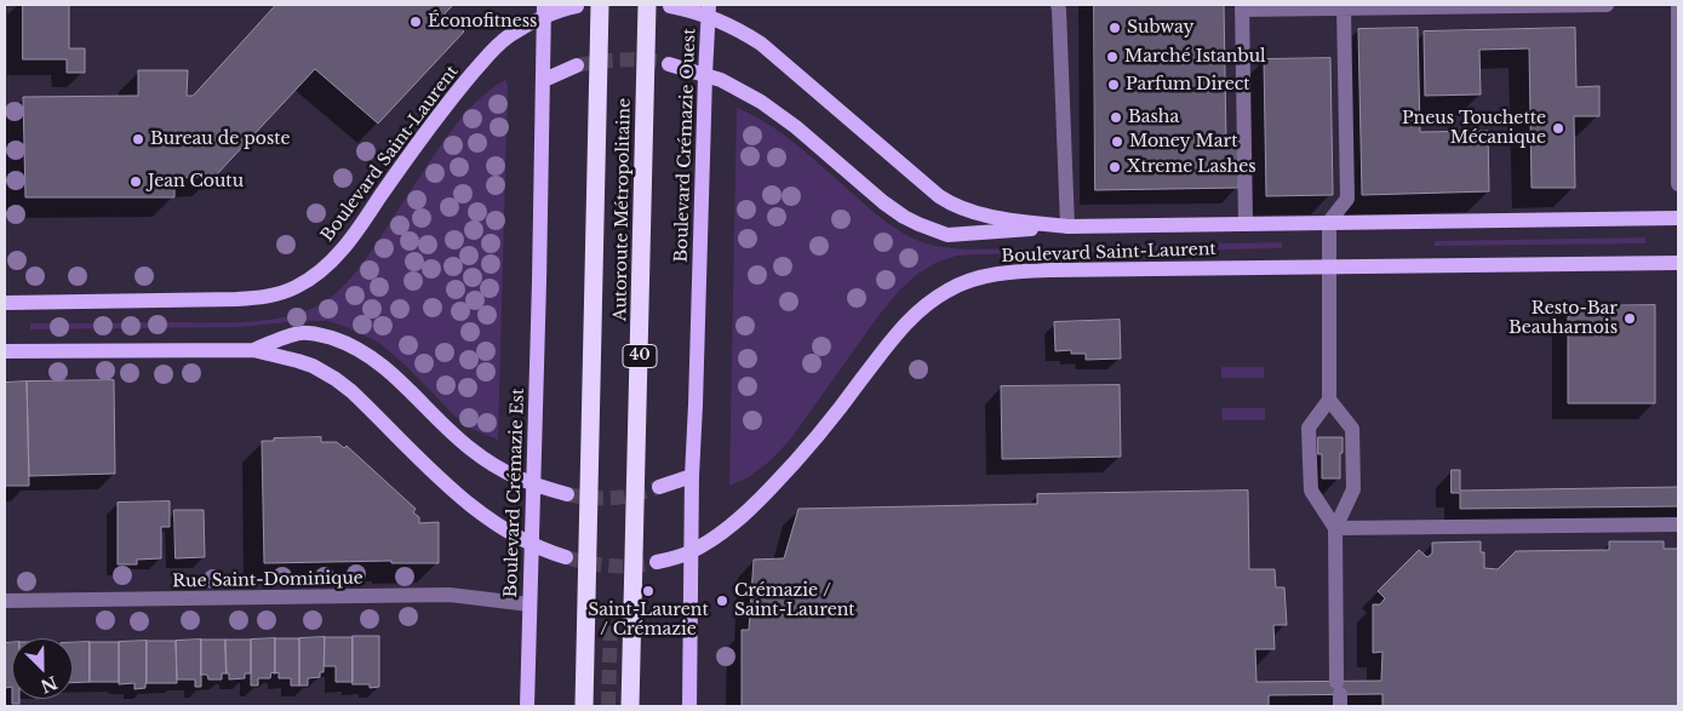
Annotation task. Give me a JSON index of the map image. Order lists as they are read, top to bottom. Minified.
{"streets":{"highway":["Autoroute Métropolitaine","40"],"main road":["Boulevard Crémazie Ouest","Boulevard Saint-Laurent","Boulevard Crémazie Est"],"street":["Rue Saint-Dominique"]},"crossings":[["Boulevard Crémazie Ouest","Boulevard Saint-Laurent"],["Boulevard Crémazie Est","Rue Saint-Dominique"]],"places":["Éconofitness","Subway","Marché Istanbul","Parfum Direct","Basha","Pneus Touchette Mécanique","Bureau de poste","Money Mart","Xtreme Lashes","Jean Coutu","Resto-Bar Beauharnois","Saint-Laurent / Crémazie","Crémazie / Saint-Laurent"],"north":"bottom right"}
